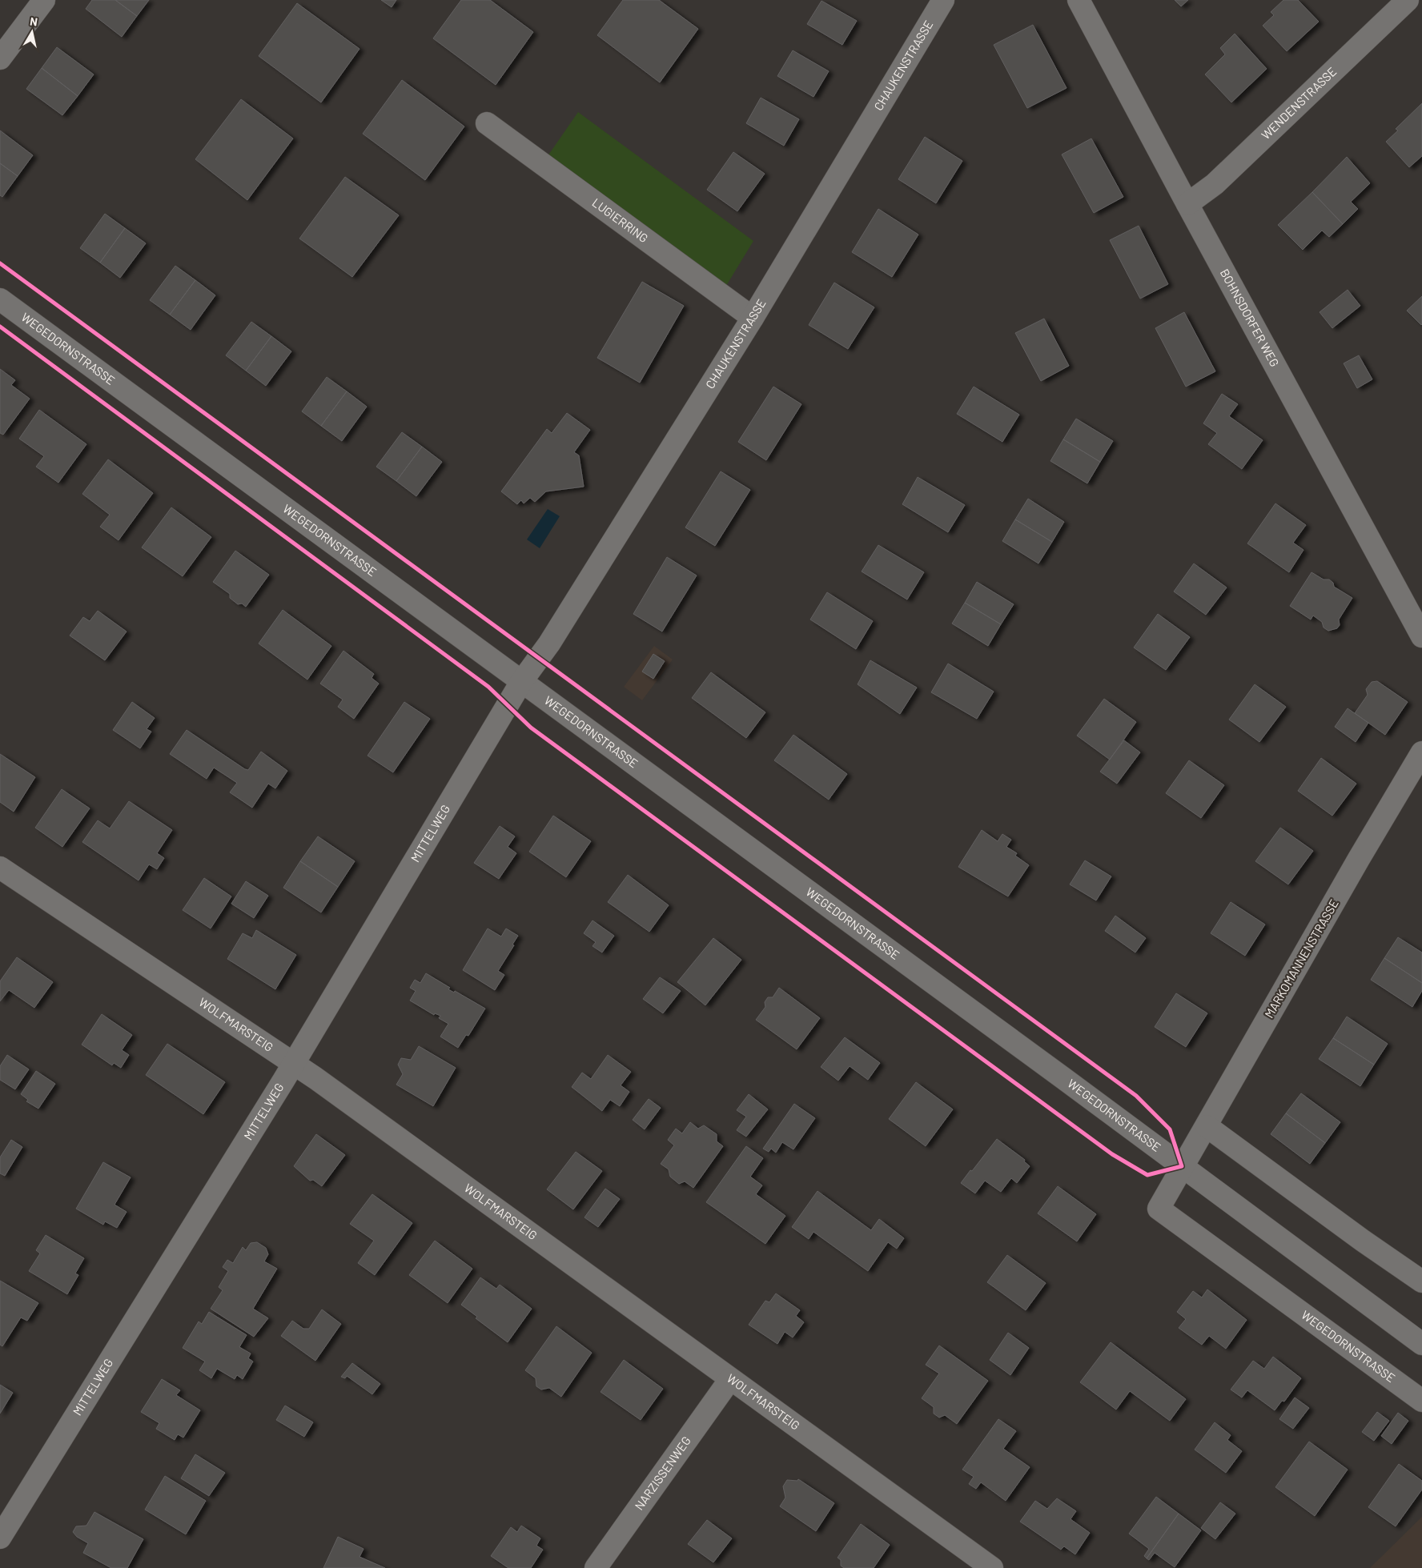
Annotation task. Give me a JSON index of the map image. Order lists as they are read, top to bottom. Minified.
{"streets":{"street":["CHAUKENSTRASSE","WENDENSTRASSE","LUGIERRING","BOHNSDORFER WEG","WEGEDORNSTRASSE","MITTELWEG","MARKOMANNENSTRASSE","WOLFMARSTEIG","NARZISSENWEG"]},"crossings":[["CHAUKENSTRASSE","LUGIERRING"],["CHAUKENSTRASSE","WEGEDORNSTRASSE"],["CHAUKENSTRASSE","MITTELWEG"],["WENDENSTRASSE","BOHNSDORFER WEG"],["WEGEDORNSTRASSE","MITTELWEG"],["WEGEDORNSTRASSE","MARKOMANNENSTRASSE"],["MITTELWEG","WOLFMARSTEIG"],["WOLFMARSTEIG","NARZISSENWEG"]],"north":"top"}
